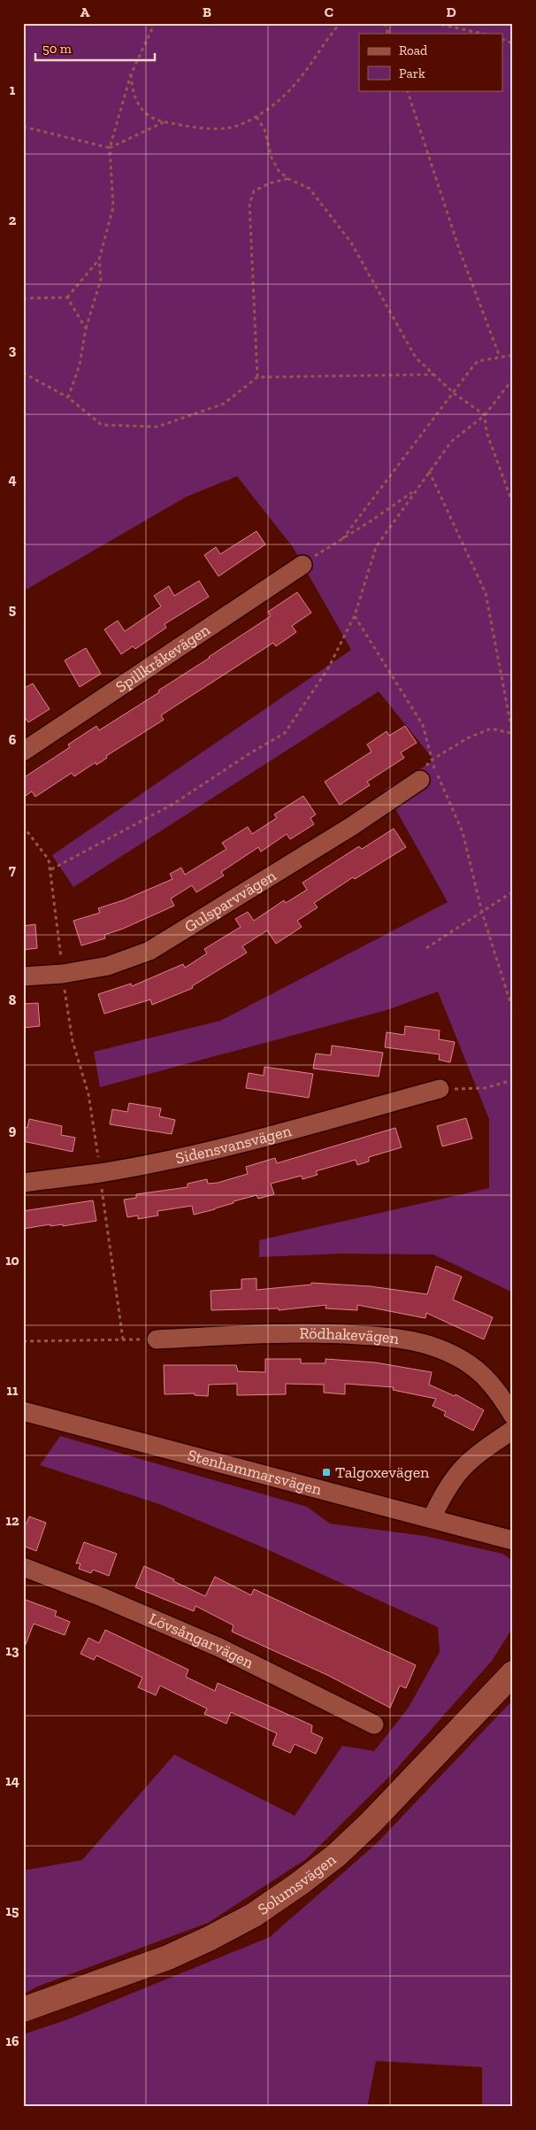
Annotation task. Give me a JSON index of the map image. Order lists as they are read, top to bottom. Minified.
{"streets":{"main road":["Solumsvägen"],"street":["Spillkråkevägen","Gulsparvvägen","Sidensvansvägen","Rödhakevägen","Stenhammarsvägen","Lövsångarvägen"]},"places":{"transit":["Talgoxevägen"]},"legend":["Road","Park"],"scale_bar":"50 m","grid":{"columns":["A","B","C","D"],"rows":["1","2","3","4","5","6","7","8","9","10","11","12","13","14","15","16"]}}
